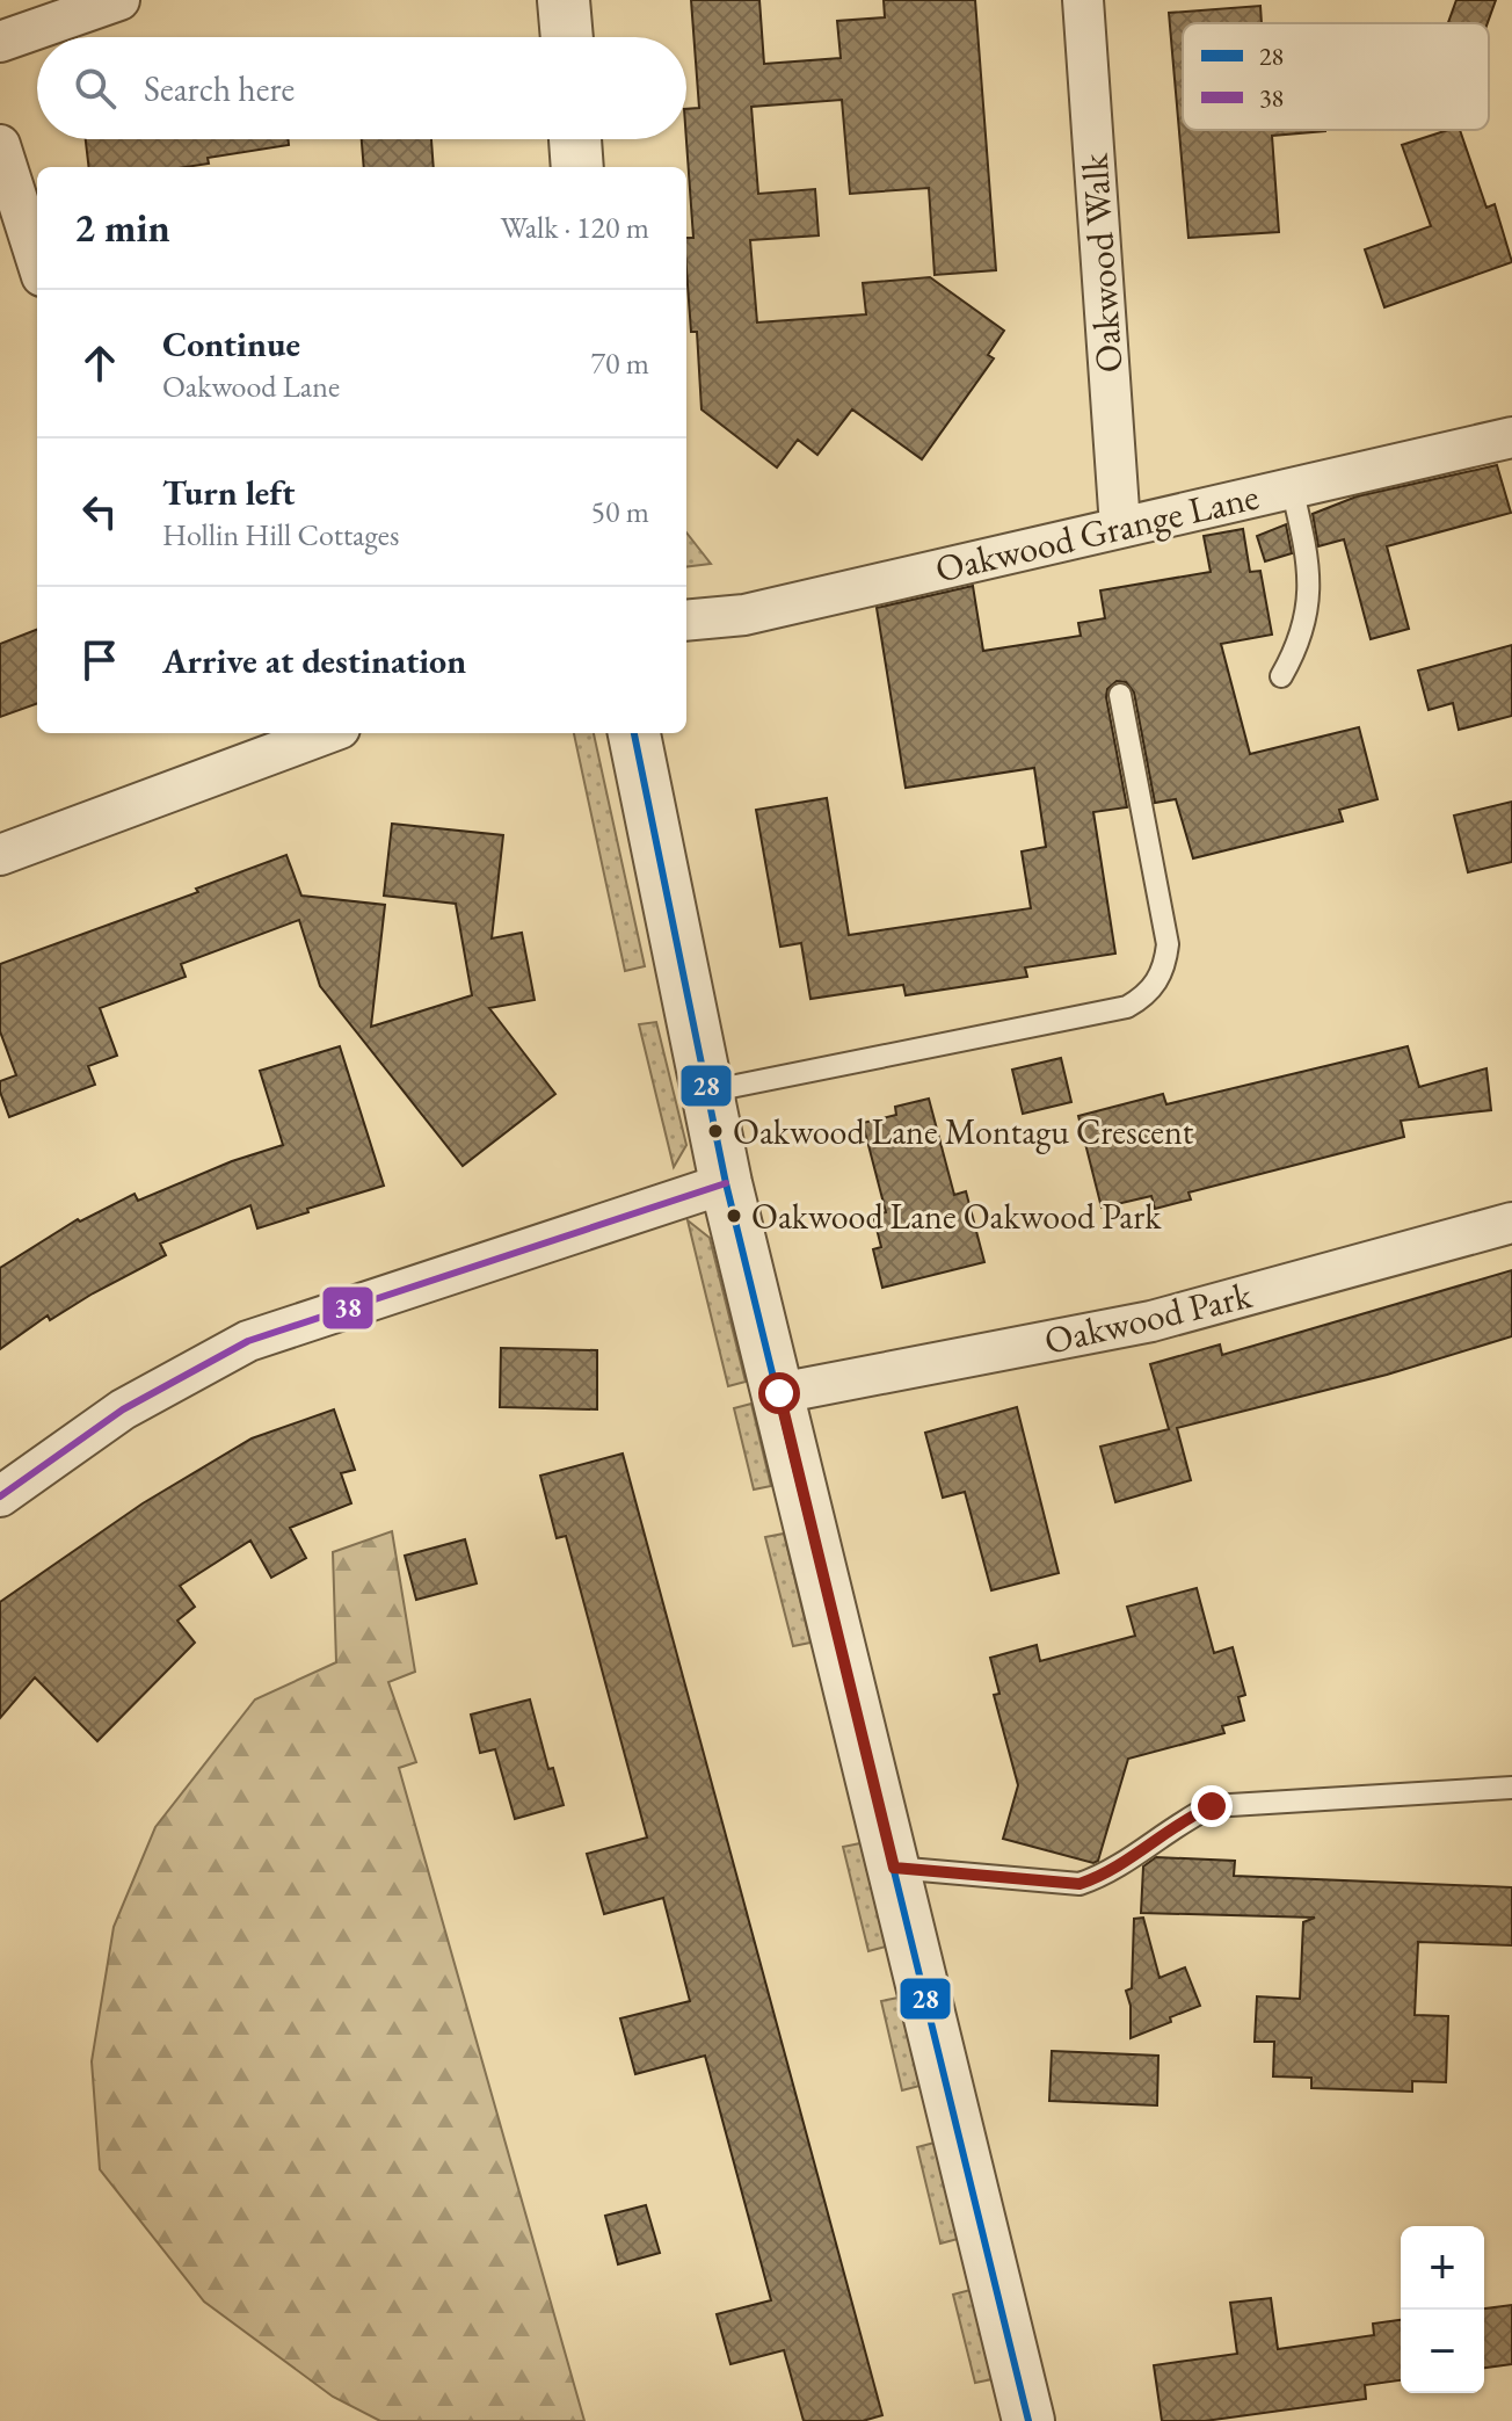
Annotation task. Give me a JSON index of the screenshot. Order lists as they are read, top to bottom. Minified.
{"streets":{"street":["Oakwood Walk","Oakwood Grange Lane","Oakwood Park"]},"crossings":[["Oakwood Walk","Oakwood Grange Lane"]],"places":["Oakwood Lane Montagu Crescent","Oakwood Lane Oakwood Park"],"lines":["transit line 28","transit line 38"],"legend":["28","38"],"page":{"search":"Search here","heading":["2 min","Walk · 120 m"],"list":[["Continue","Oakwood Lane","70 m"],["Turn left","Hollin Hill Cottages","50 m"],"Arrive at destination"],"map_buttons":["+","−"]}}
